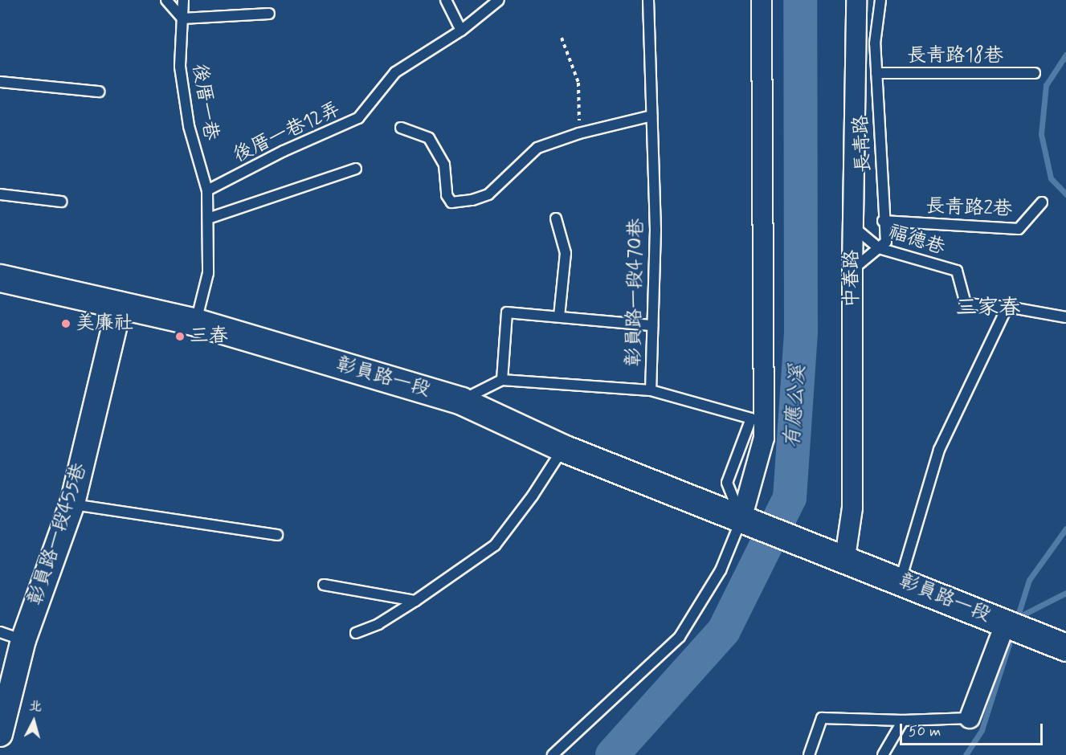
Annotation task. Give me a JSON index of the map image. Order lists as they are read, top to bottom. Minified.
{"streets":{"main road":["彰員路一段"],"street":["中春路","彰員路一段455巷"],"lane":["長青路18巷","後厝一巷","後厝一巷12弄","長青路","長青路2巷","福德巷","彰員路一段470巷"]},"crossings":[["長青路18巷","長青路"],["後厝一巷","後厝一巷12弄"],["後厝一巷","彰員路一段"],["長青路","長青路2巷"],["長青路","福德巷"],["福德巷","中春路"],["中春路","彰員路一段"],["彰員路一段","彰員路一段455巷"]],"districts":["三家春"],"water":["有應公溪"],"places":["美廉社","三春"],"scale_bar":"50 m","north":"top"}
